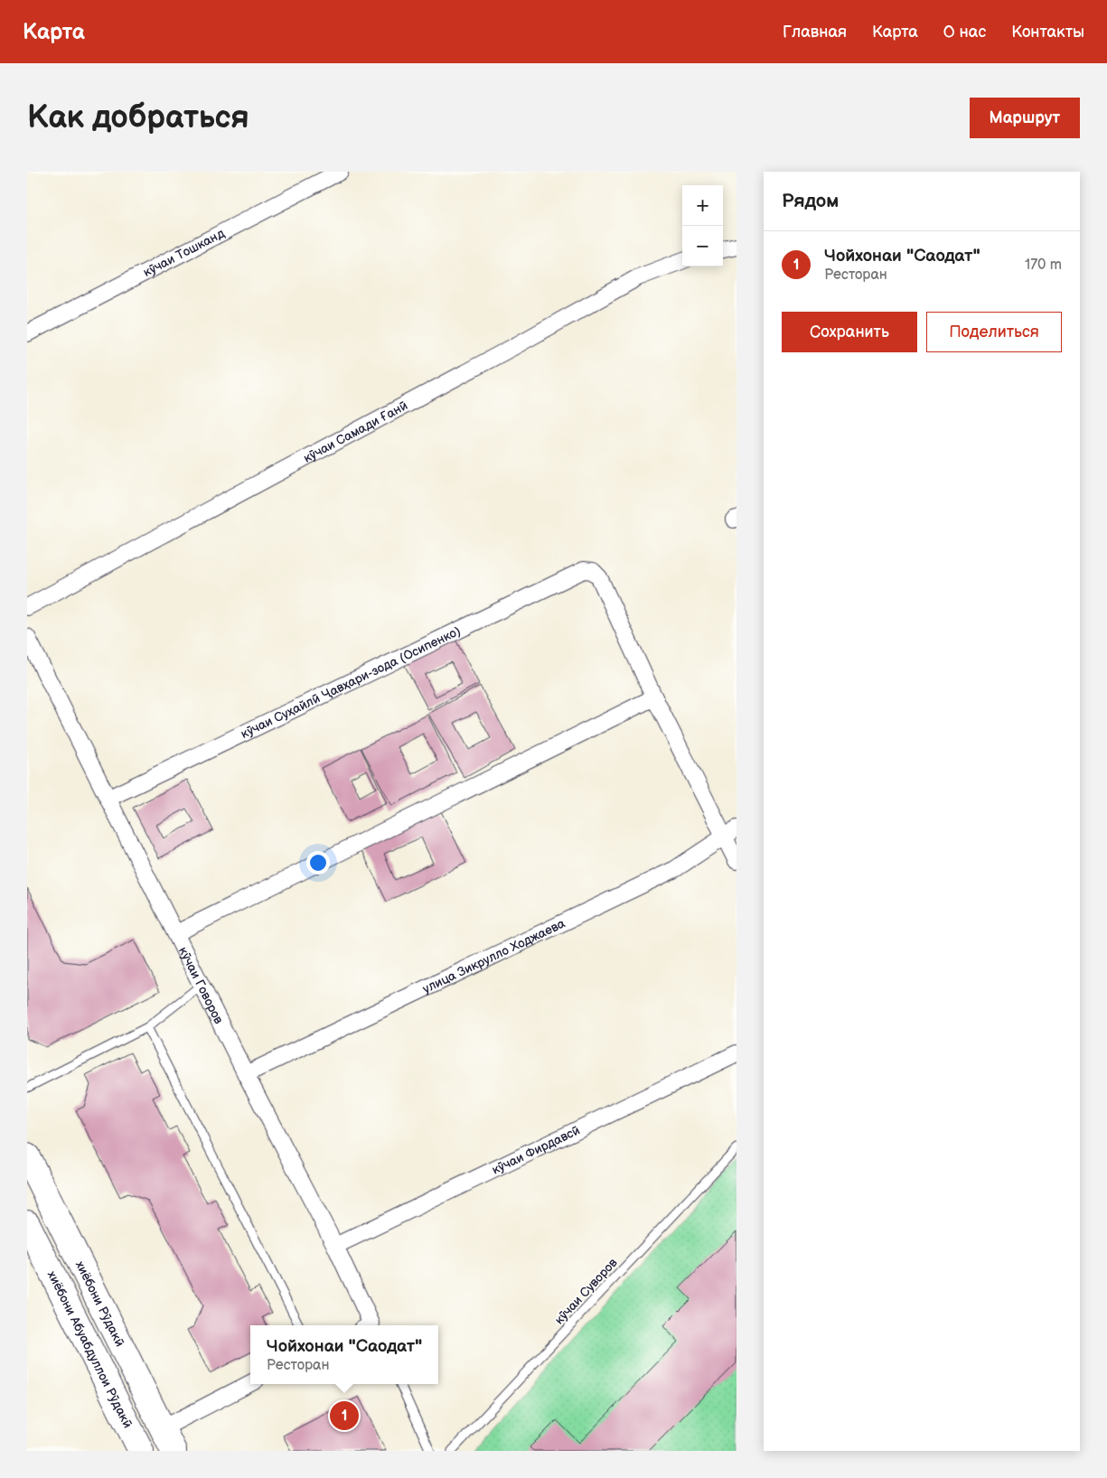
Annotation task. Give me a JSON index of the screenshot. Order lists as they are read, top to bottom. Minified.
{"streets":{"highway":["хиёбони Рӯдакӣ","хиёбони Абуабдуллои Рӯдакӣ"],"street":["кӯчаи Тошканд","кӯчаи Самади Ғанӣ","кӯчаи Суҳайлӣ Ҷавҳари-зода (Осипенко)","улица Зикрулло Ходжаева","кӯчаи Говоров","кӯчаи Фирдавсӣ"],"lane":["кӯчаи Суворов"]},"crossings":[["кӯчаи Суҳайлӣ Ҷавҳари-зода (Осипенко)","кӯчаи Говоров"],["улица Зикрулло Ходжаева","кӯчаи Говоров"],["кӯчаи Говоров","кӯчаи Фирдавсӣ"]],"page":{"header":"Карта","nav":["Главная","Карта","О нас","Контакты"],"buttons":["Маршрут",["Сохранить","Поделиться"]],"title":"Как добраться","heading":"Рядом","map_buttons":["+","−"],"list":[{"mark":"1","name":"Чойхонаи \"Саодат\"","note":"Ресторан","value":"170 m"}],"popup":["Чойхонаи \"Саодат\"","Ресторан"],"pins":"1"}}
